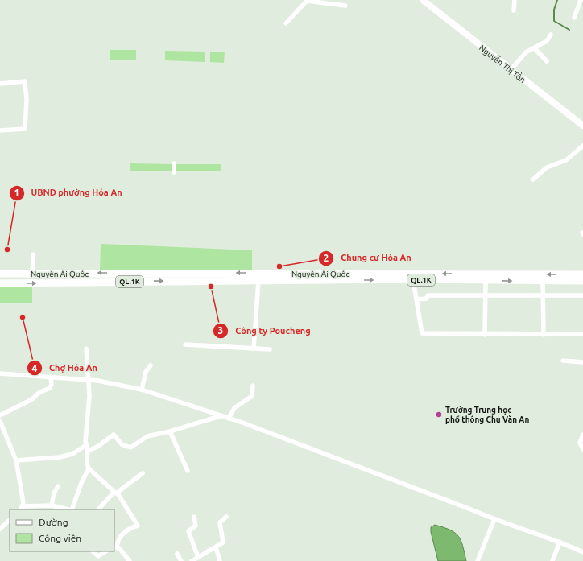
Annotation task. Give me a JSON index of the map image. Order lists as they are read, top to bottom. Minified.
{"streets":{"main road":["Nguyễn Ái Quốc","QL.1K"],"street":["Nguyễn Thị Tồn"]},"crossings":[["Nguyễn Ái Quốc","QL.1K"]],"places":["UBND phường Hóa An","Chung cư Hóa An","Công ty Poucheng","Chợ Hóa An","Trường Trung học phổ thông Chu Văn An"],"legend":["Đường","Công viên"]}
